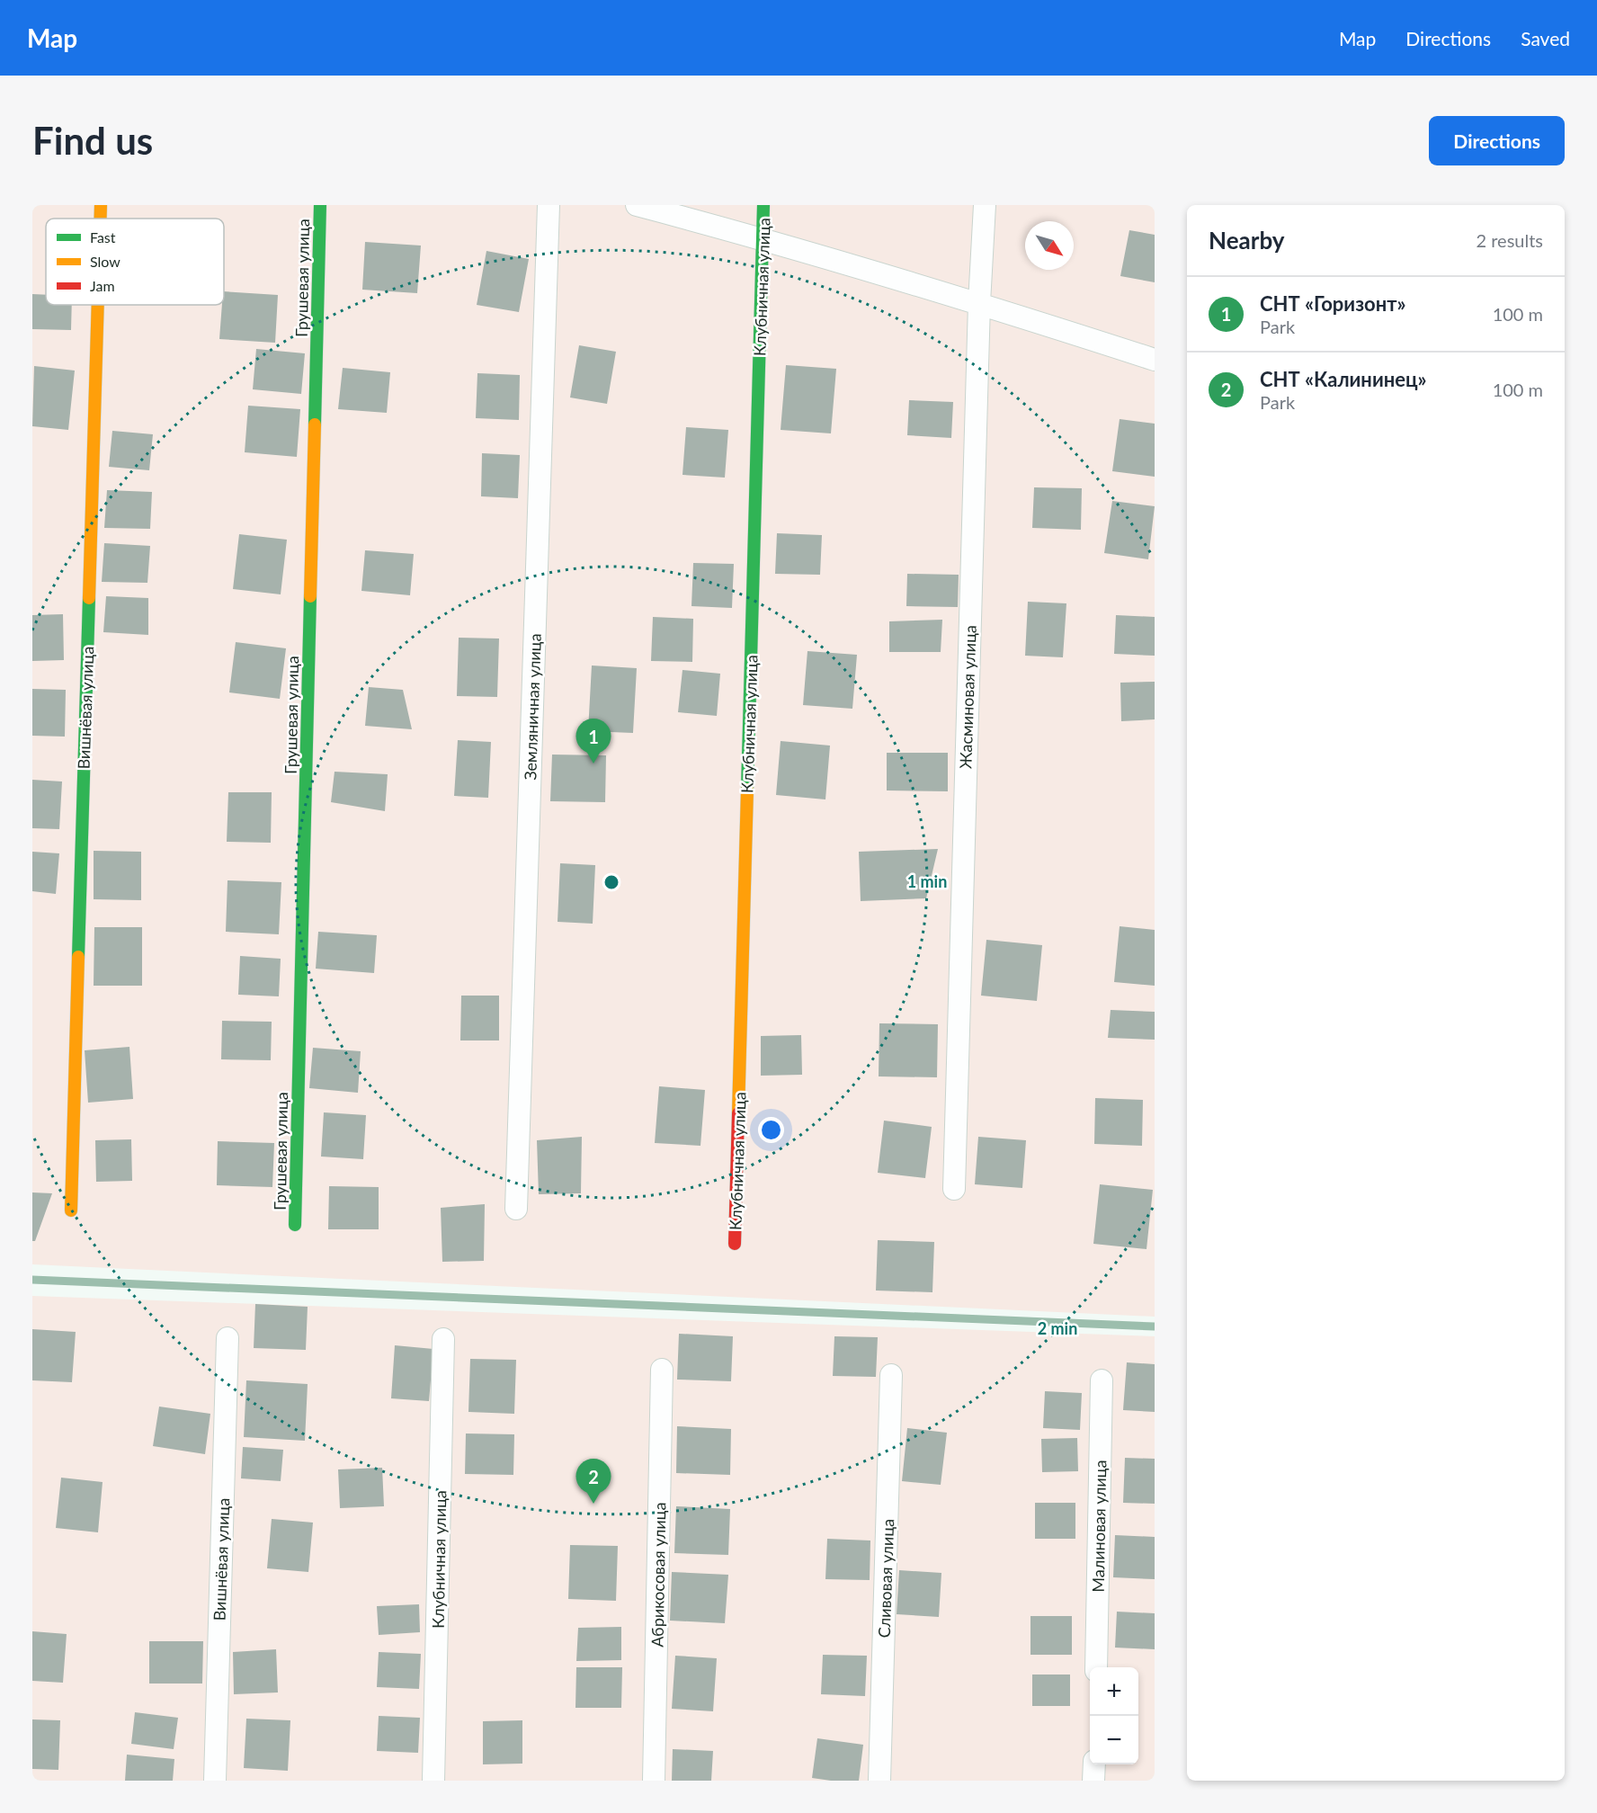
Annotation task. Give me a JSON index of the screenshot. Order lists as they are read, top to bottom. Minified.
{"streets":{"street":["Грушевая улица","Клубничная улица","Жасминовая улица","Земляничная улица","Вишнёвая улица","Малиновая улица","Абрикосовая улица","Сливовая улица"]},"legend":["Fast","Slow","Jam"],"north":"bottom right","page":{"header":"Map","nav":["Map","Directions","Saved"],"buttons":"Directions","title":"Find us","heading":["Nearby","2 results"],"list":[{"mark":"1","name":"СНТ «Горизонт»","note":"Park","value":"100 m"},{"mark":"2","name":"СНТ «Калининец»","note":"Park","value":"100 m"}],"pins":["1","2"],"map_buttons":["+","−"]},"rings":["1 min","2 min"]}
